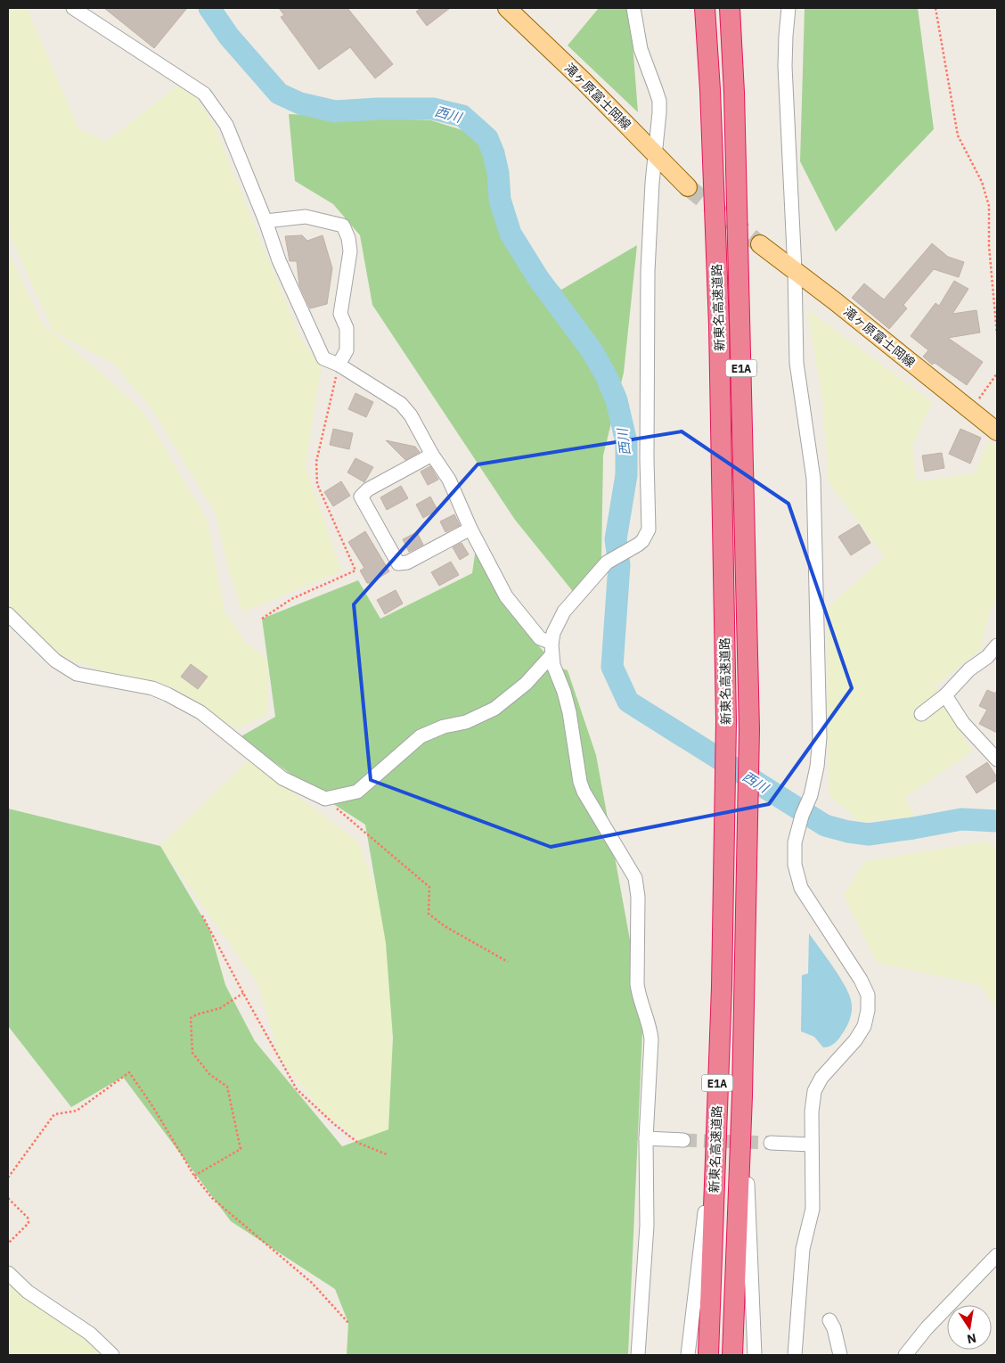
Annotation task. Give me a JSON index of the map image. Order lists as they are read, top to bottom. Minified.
{"streets":{"highway":["新東名高速道路","E1A"],"main road":["滝ヶ原富士岡線"]},"water":["西川"],"north":"bottom"}
